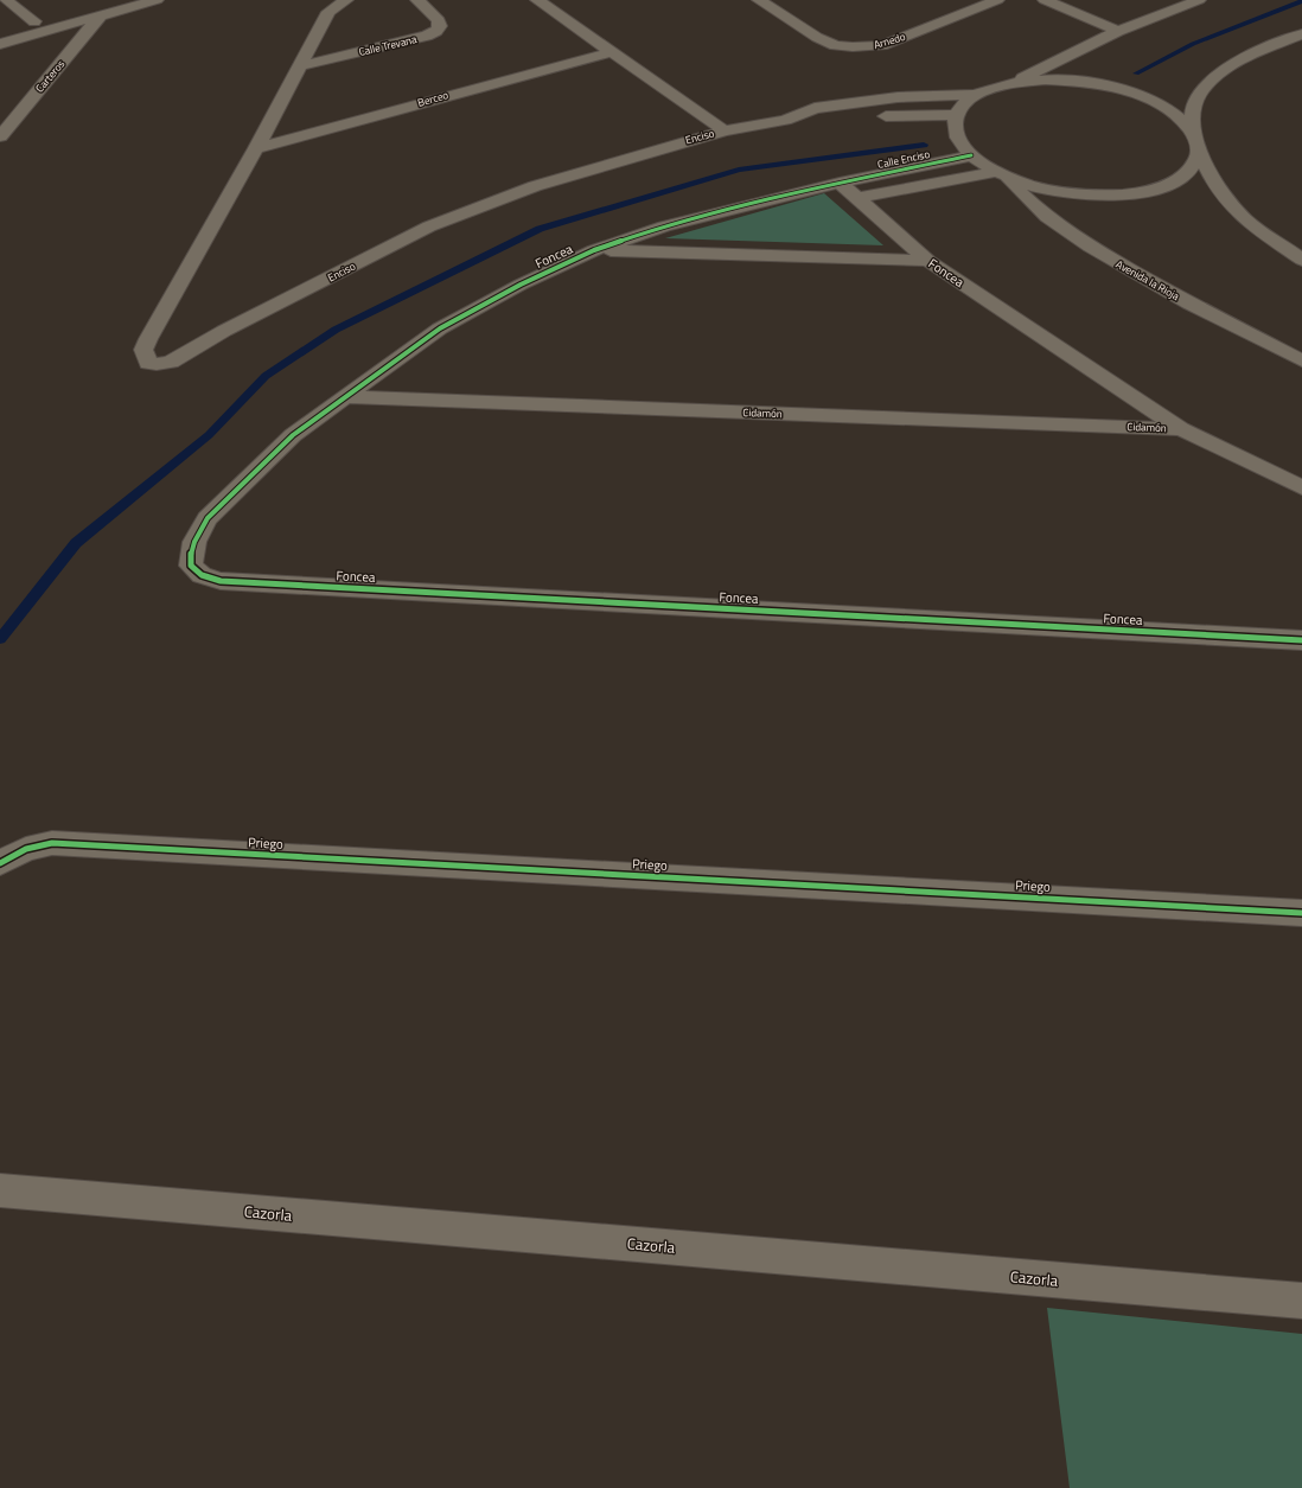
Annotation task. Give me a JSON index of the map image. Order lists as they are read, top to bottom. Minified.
{"streets":{"street":["Arnedo","Calle Trevana","Carteros","Berceo","Enciso","Calle Enciso","Foncea","Avenida la Rioja","Cidamón","Priego","Cazorla"]},"crossings":[["Calle Trevana","Enciso"],["Berceo","Enciso"],["Calle Enciso","Foncea"],["Foncea","Cidamón"]]}
